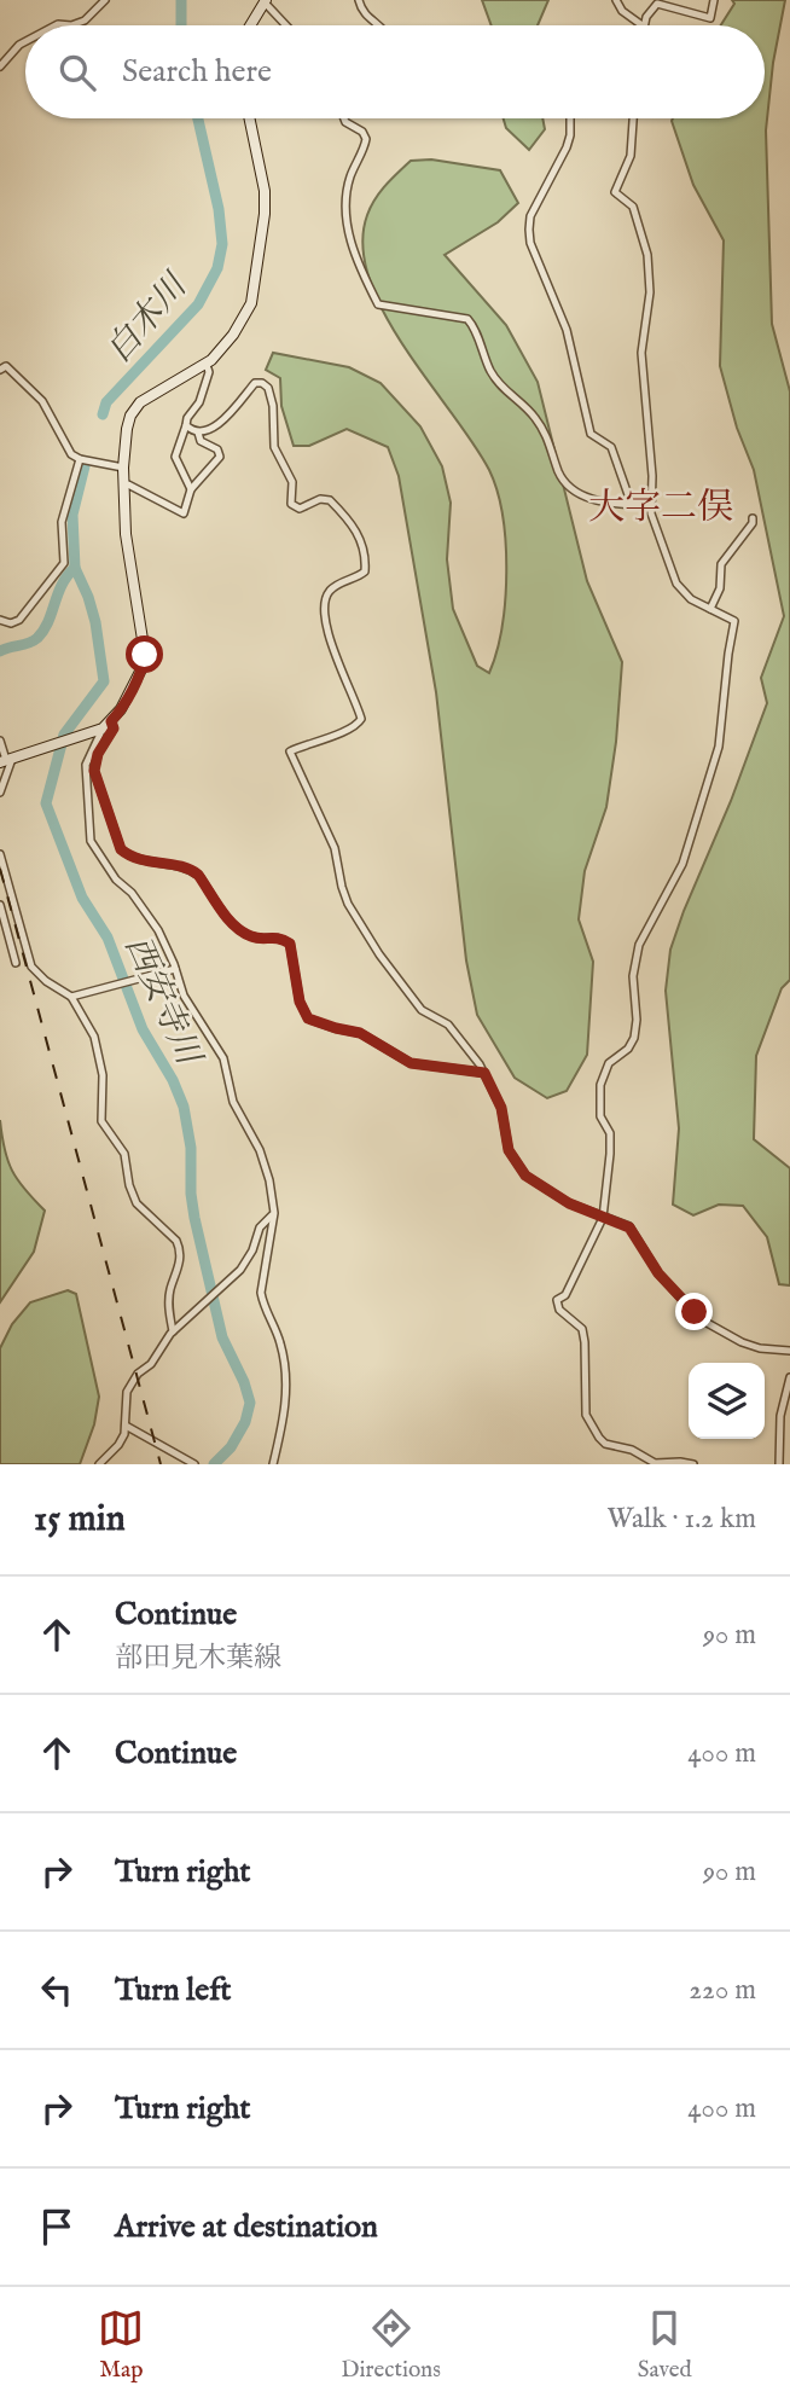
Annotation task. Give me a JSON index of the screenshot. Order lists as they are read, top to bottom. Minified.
{"districts":["大字二俣"],"water":["白木川","西安寺川"],"page":{"search":"Search here","heading":["15 min","Walk · 1.2 km"],"list":[["Continue","部田見木葉線","90 m"],["Continue","400 m"],["Turn right","90 m"],["Turn left","220 m"],["Turn right","400 m"],"Arrive at destination"],"nav":["Map","Directions","Saved"]}}
